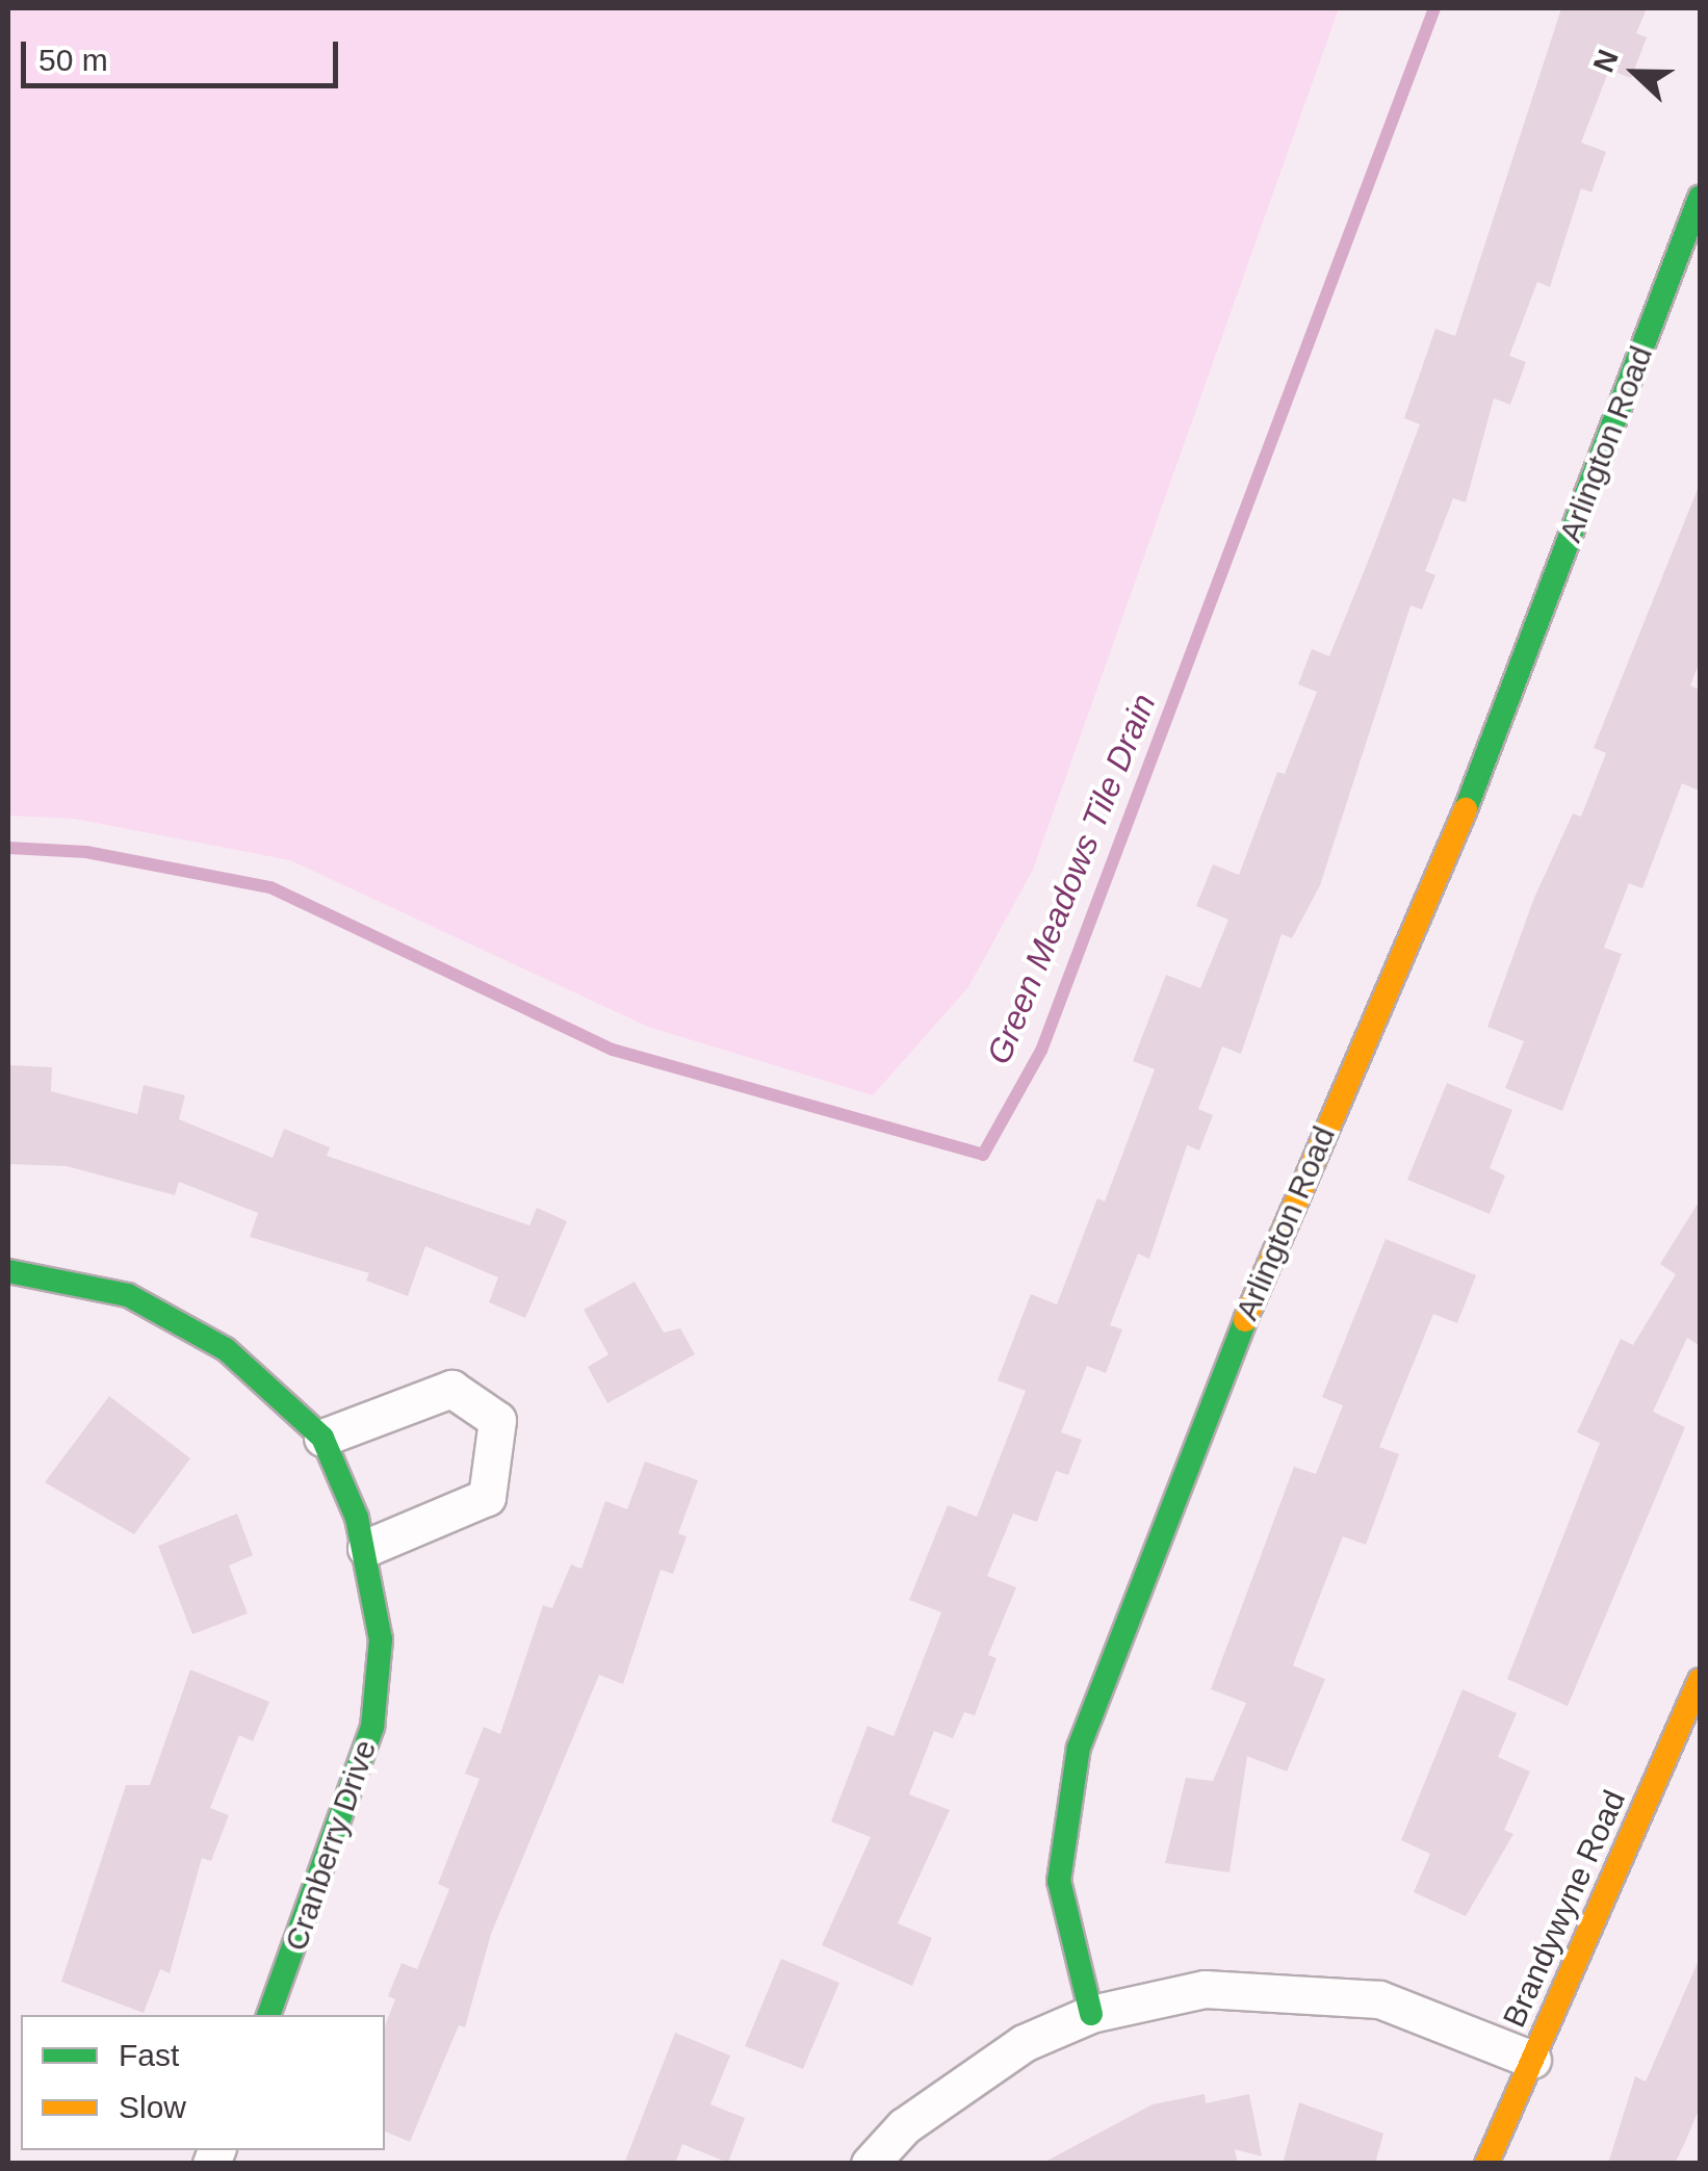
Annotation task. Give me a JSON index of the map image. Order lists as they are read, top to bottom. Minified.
{"streets":{"street":["Arlington Road","Cranberry Drive","Brandywyne Road"]},"water":["Green Meadows Tile Drain"],"legend":["Fast","Slow"],"scale_bar":"50 m","north":"left"}
